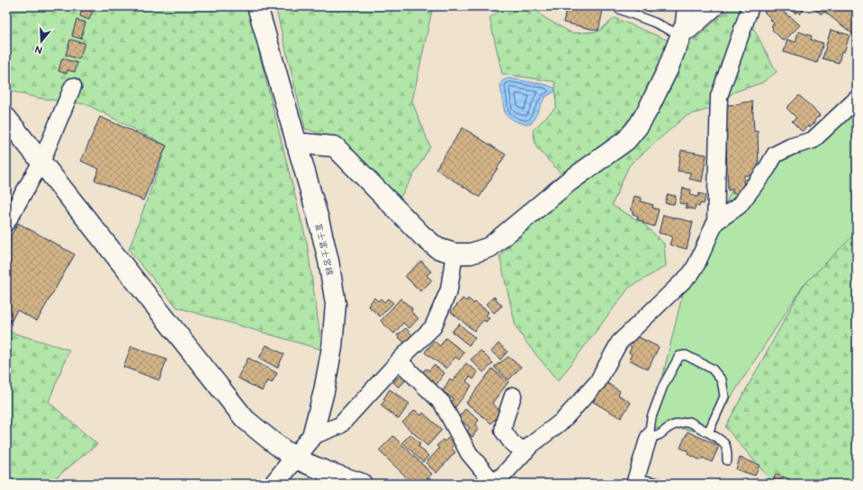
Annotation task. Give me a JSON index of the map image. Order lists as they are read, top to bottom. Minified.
{"streets":{"street":["富士富士宮線"]},"north":"bottom"}
